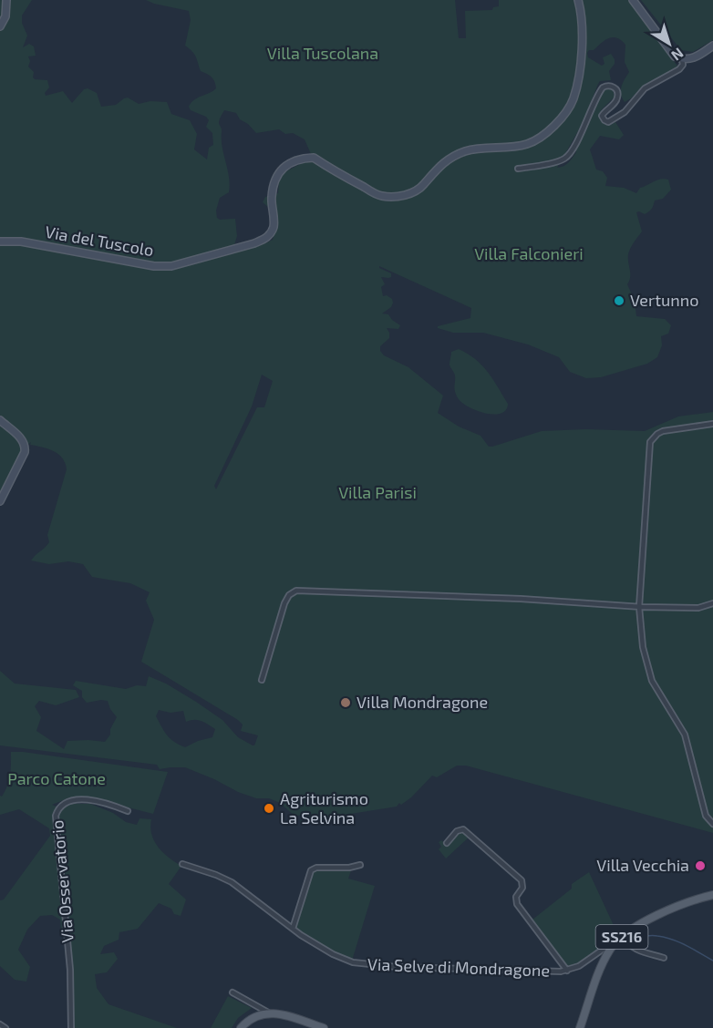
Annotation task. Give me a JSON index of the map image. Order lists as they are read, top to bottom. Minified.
{"streets":{"main road":["SS216"],"street":["Via del Tuscolo","Via Osservatorio","Via Selve di Mondragone"]},"crossings":[["SS216","Via Selve di Mondragone"]],"parks":["Villa Tuscolana","Villa Falconieri","Villa Parisi","Parco Catone"],"places":["Vertunno","Villa Mondragone","Agriturismo La Selvina","Villa Vecchia"],"north":"bottom right"}
